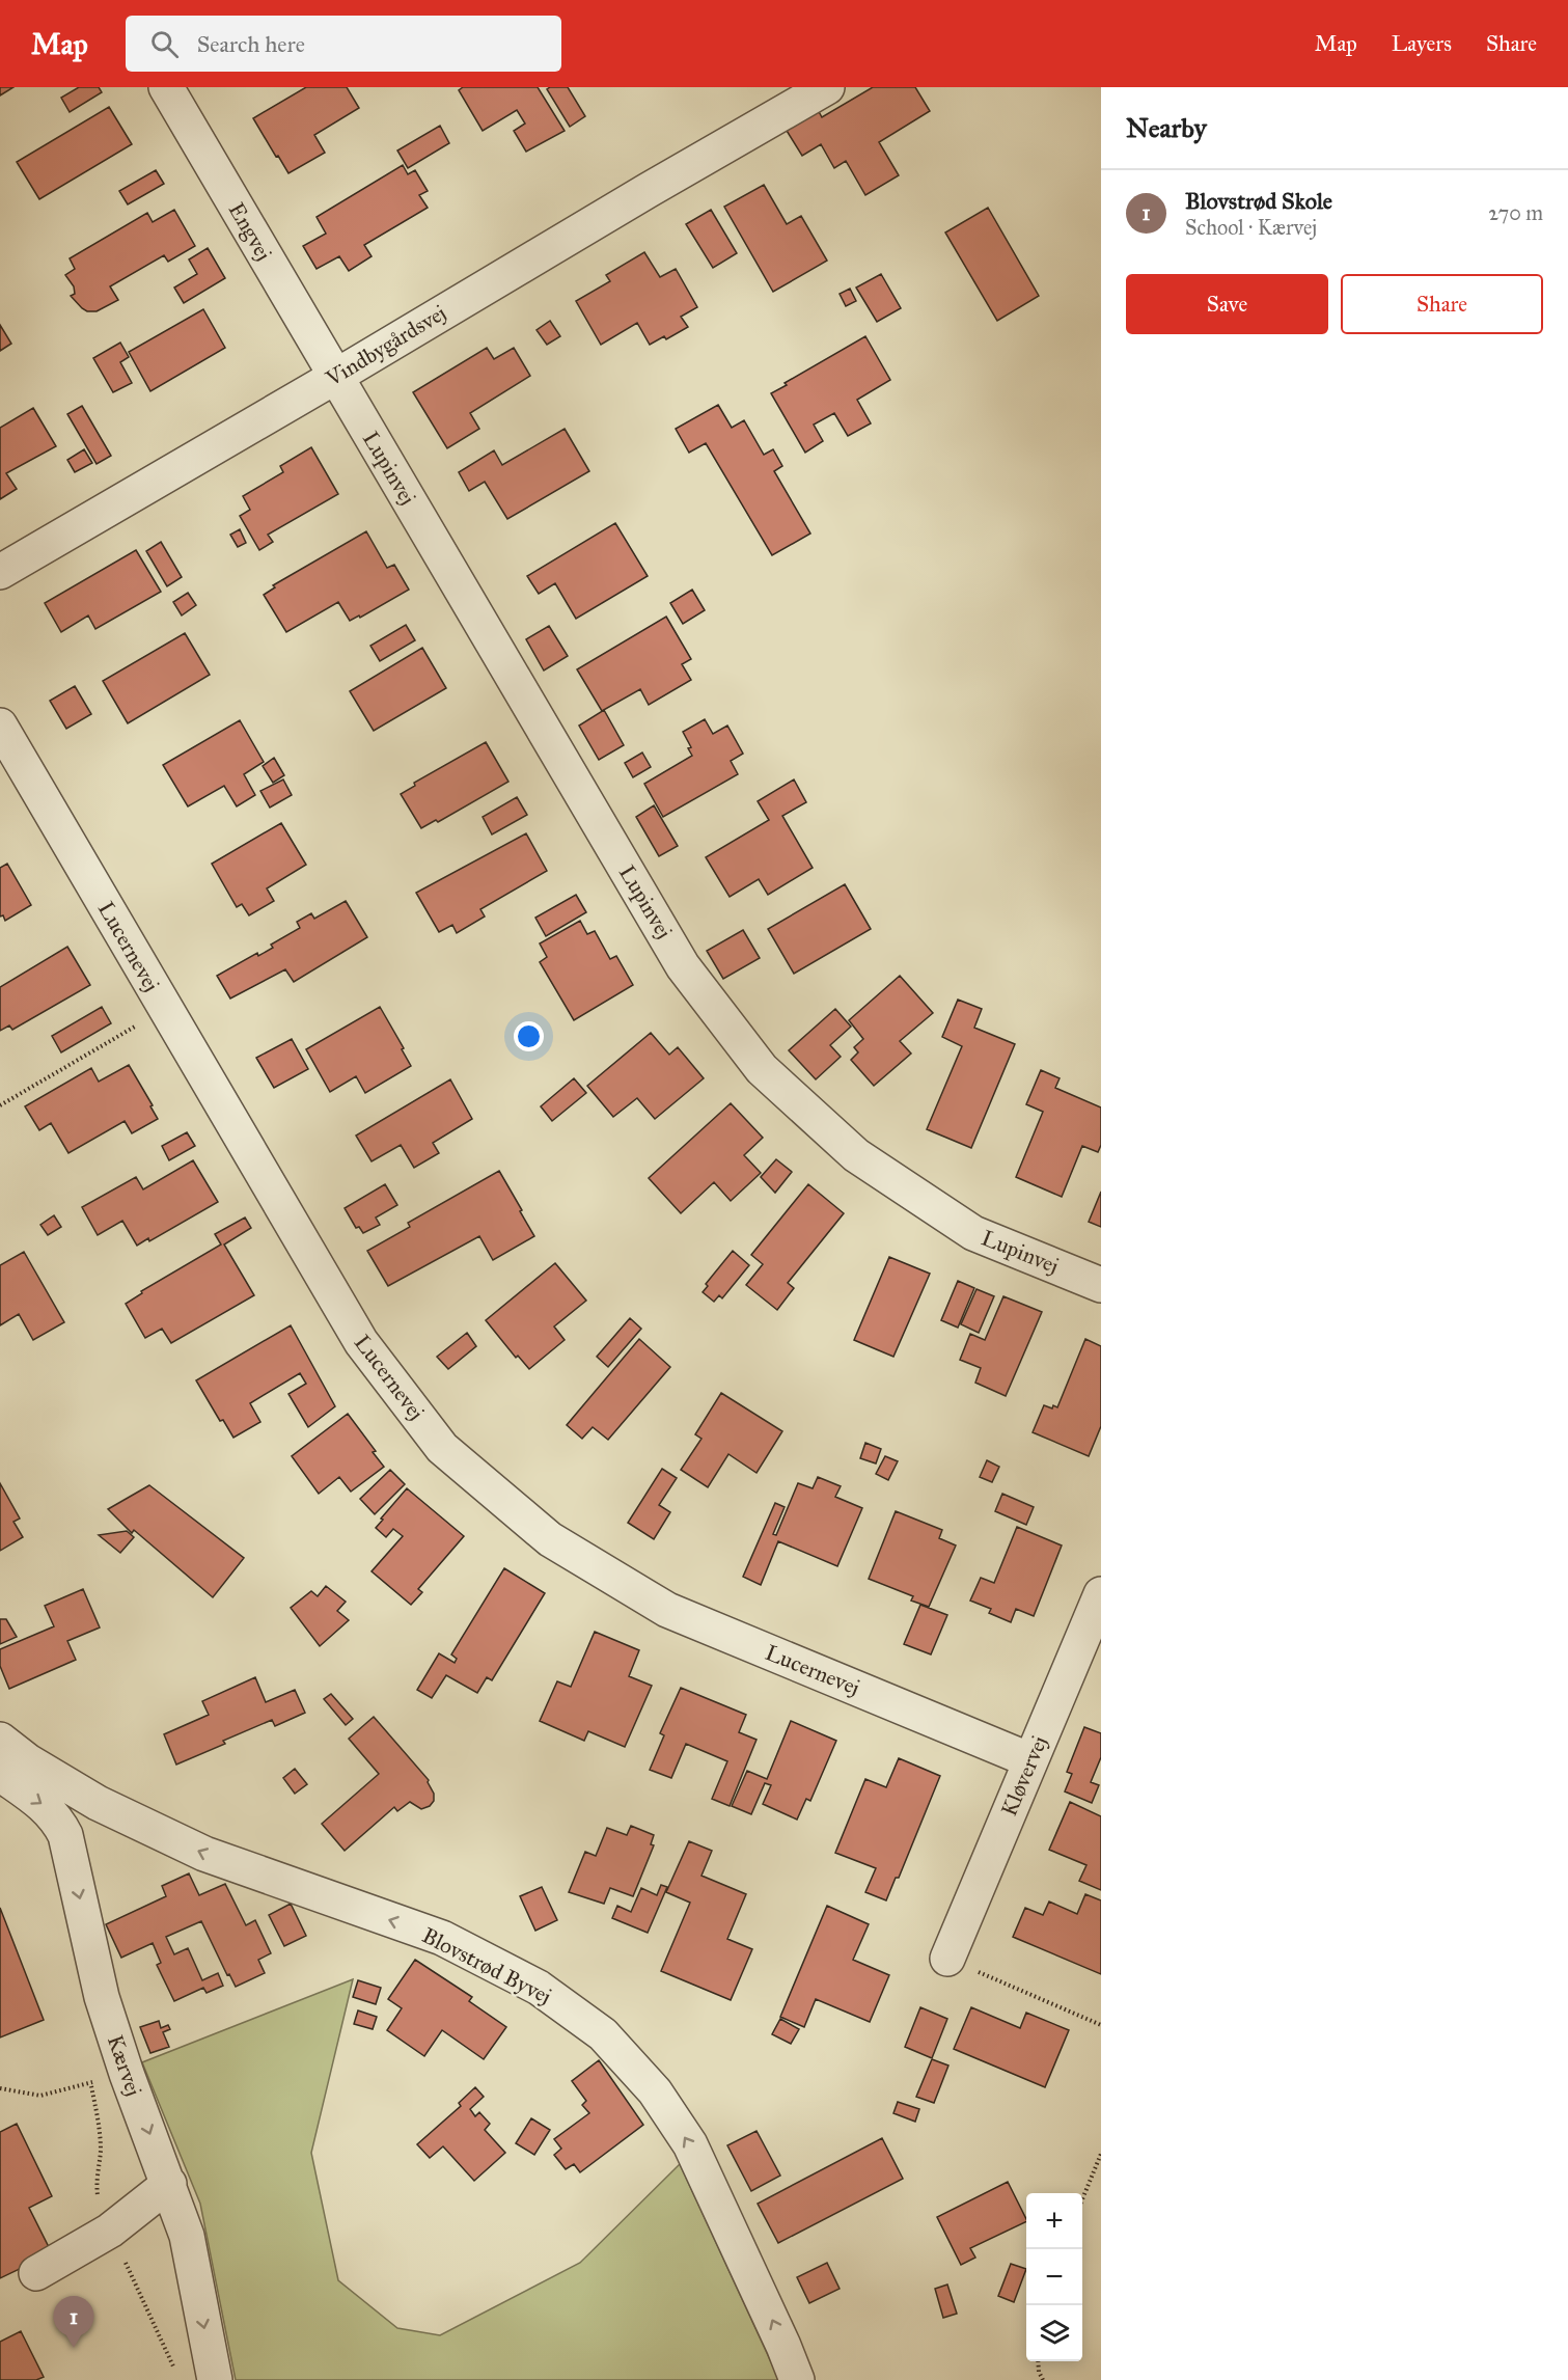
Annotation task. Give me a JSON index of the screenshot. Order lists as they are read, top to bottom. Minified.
{"streets":{"street":["Engvej","Vindbygårdsvej","Lupinvej","Lucernevej","Kløvervej","Blovstrød Byvej","Kærvej"]},"crossings":[["Engvej","Vindbygårdsvej"],["Engvej","Lupinvej"],["Vindbygårdsvej","Lupinvej"],["Lucernevej","Kløvervej"]],"one_way":["Blovstrød Byvej","Kærvej"],"page":{"header":"Map","search":"Search here","nav":["Map","Layers","Share"],"heading":"Nearby","list":[{"mark":"1","name":"Blovstrød Skole","note":"School · Kærvej","value":"270 m"}],"buttons":["Save","Share"],"map_buttons":["+","−"],"pins":"1"}}
